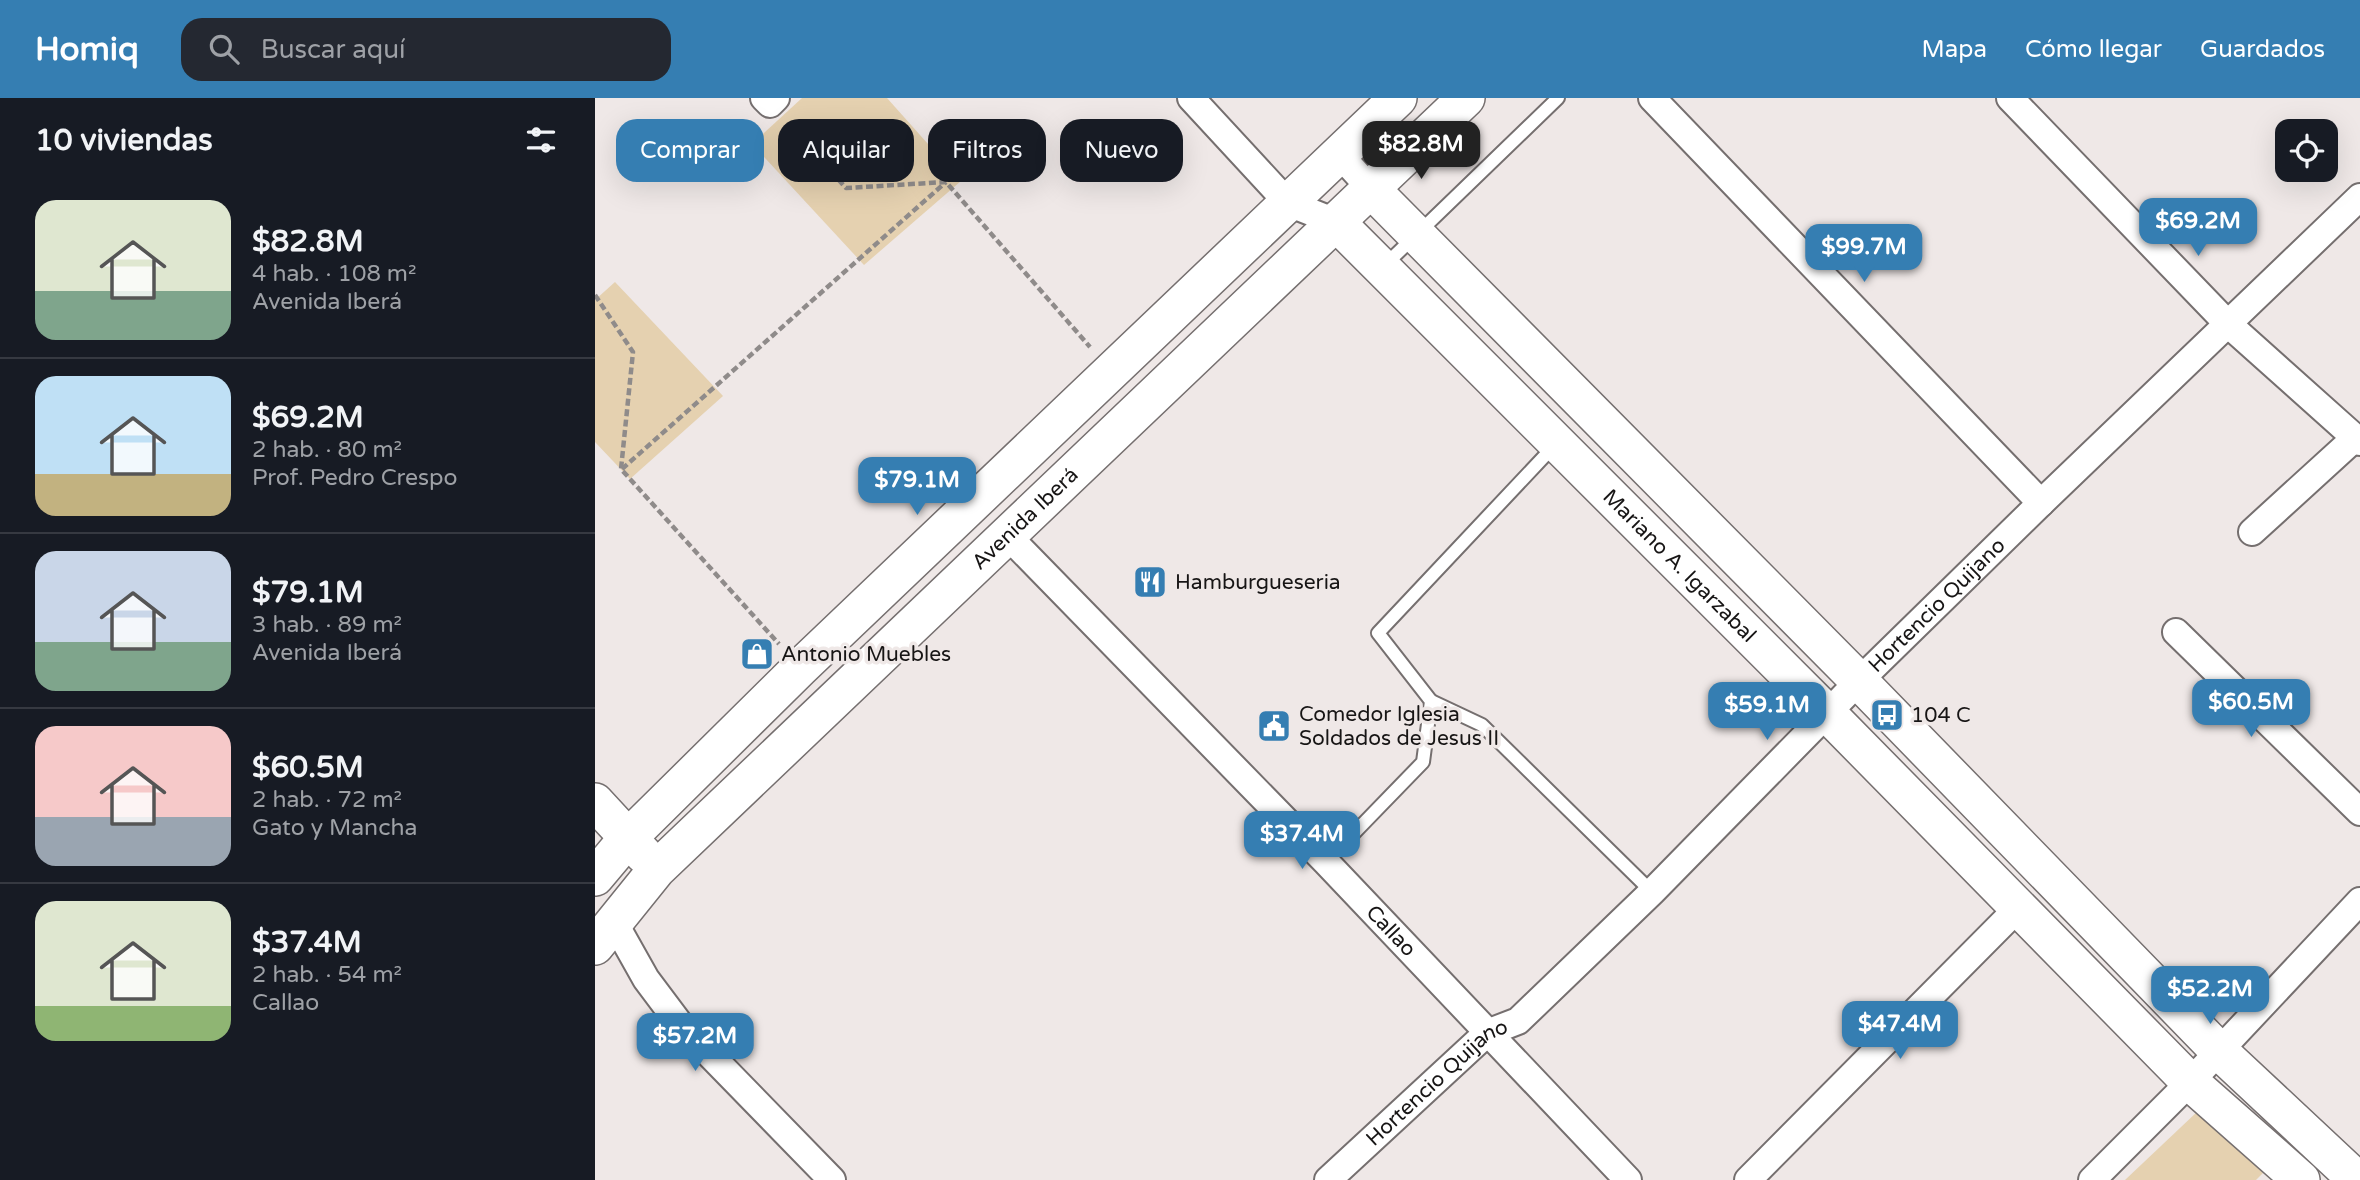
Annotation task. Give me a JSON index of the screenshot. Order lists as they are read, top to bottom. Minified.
{"streets":{"main road":["Avenida Iberá","Mariano A. Igarzabal"],"street":["Hortencio Quijano","Callao"]},"crossings":[["Avenida Iberá","Mariano A. Igarzabal"],["Avenida Iberá","Callao"],["Mariano A. Igarzabal","Hortencio Quijano"],["Hortencio Quijano","Callao"]],"places":{"restaurant":["Hamburgueseria"],"shop":["Antonio Muebles"],"bus stop":["104 C"],"public building":["Comedor Iglesia Soldados de Jesus II"]},"page":{"header":"Homiq","search":"Buscar aquí","nav":["Mapa","Cómo llegar","Guardados"],"heading":"10 viviendas","chip":["Comprar","Alquilar","Filtros","Nuevo"],"price":["$82.8M","$69.2M","$99.7M","$79.1M","$60.5M","$59.1M","$37.4M","$52.2M","$47.4M","$57.2M"],"list":[{"name":"$82.8M","note":"4 hab. · 108 m² · Avenida Iberá"},{"name":"$69.2M","note":"2 hab. · 80 m² · Prof. Pedro Crespo"},{"name":"$79.1M","note":"3 hab. · 89 m² · Avenida Iberá"},{"name":"$60.5M","note":"2 hab. · 72 m² · Gato y Mancha"},{"name":"$37.4M","note":"2 hab. · 54 m² · Callao"}]}}
